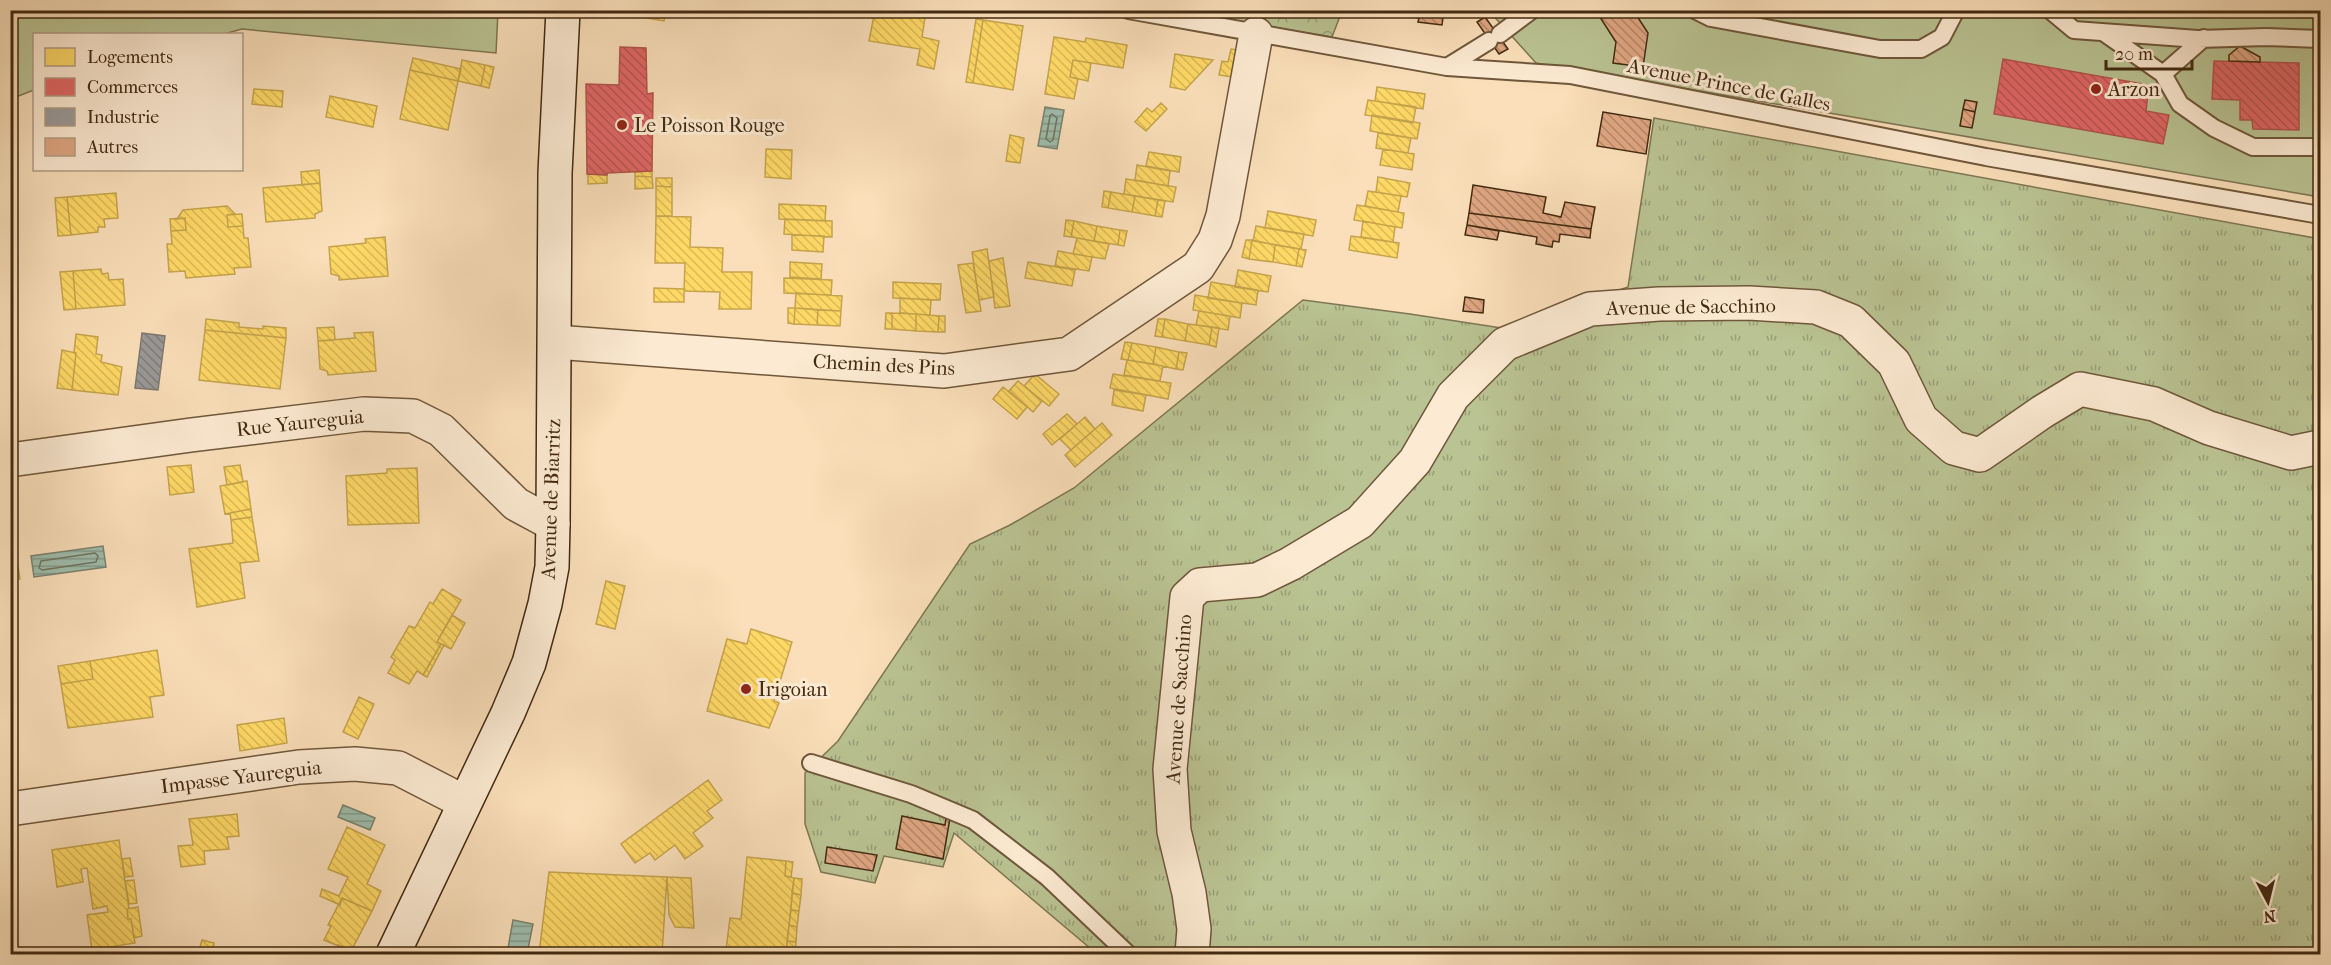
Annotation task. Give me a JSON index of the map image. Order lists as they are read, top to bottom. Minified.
{"streets":{"street":["Avenue de Sacchino","Chemin des Pins","Rue Yaureguia","Avenue de Biarritz","Impasse Yaureguia"],"lane":["Avenue Prince de Galles"]},"crossings":[["Avenue Prince de Galles","Chemin des Pins"],["Chemin des Pins","Avenue de Biarritz"],["Rue Yaureguia","Avenue de Biarritz"],["Avenue de Biarritz","Impasse Yaureguia"]],"places":["Arzon","Le Poisson Rouge","Irigoian"],"legend":["Logements","Commerces","Industrie","Autres"],"scale_bar":"20 m","north":"bottom"}
